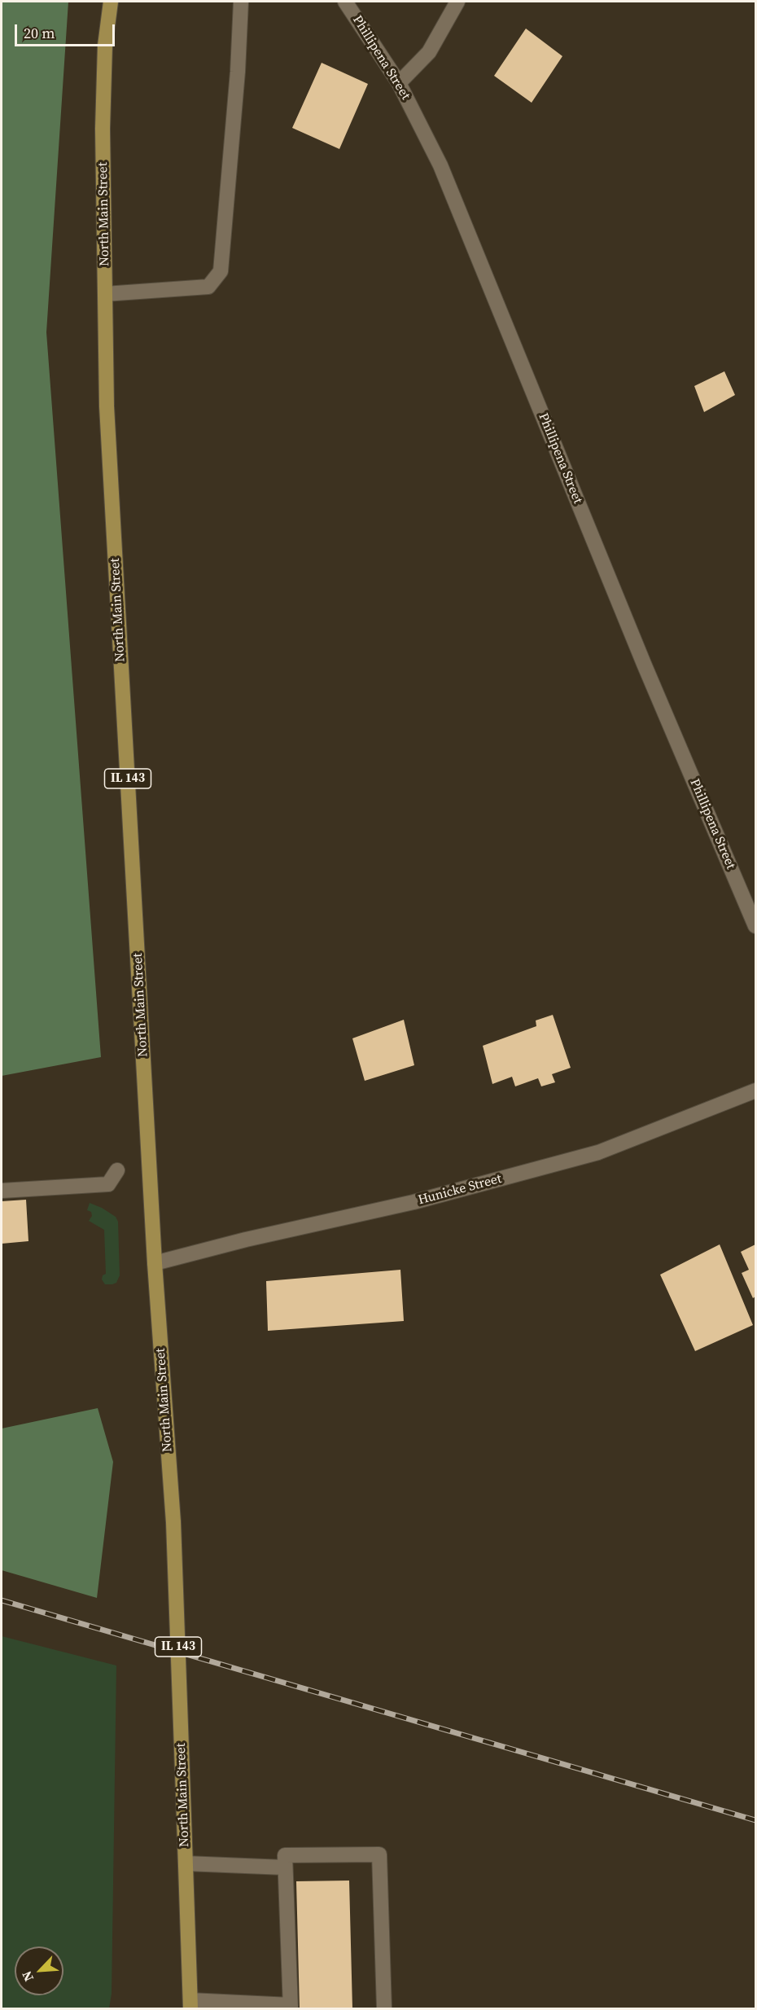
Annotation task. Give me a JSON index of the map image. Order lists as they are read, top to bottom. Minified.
{"streets":{"main road":["North Main Street","IL 143"],"street":["Phillipena Street","Hunicke Street"]},"crossings":[["North Main Street","Hunicke Street"]],"scale_bar":"20 m","north":"bottom left"}
